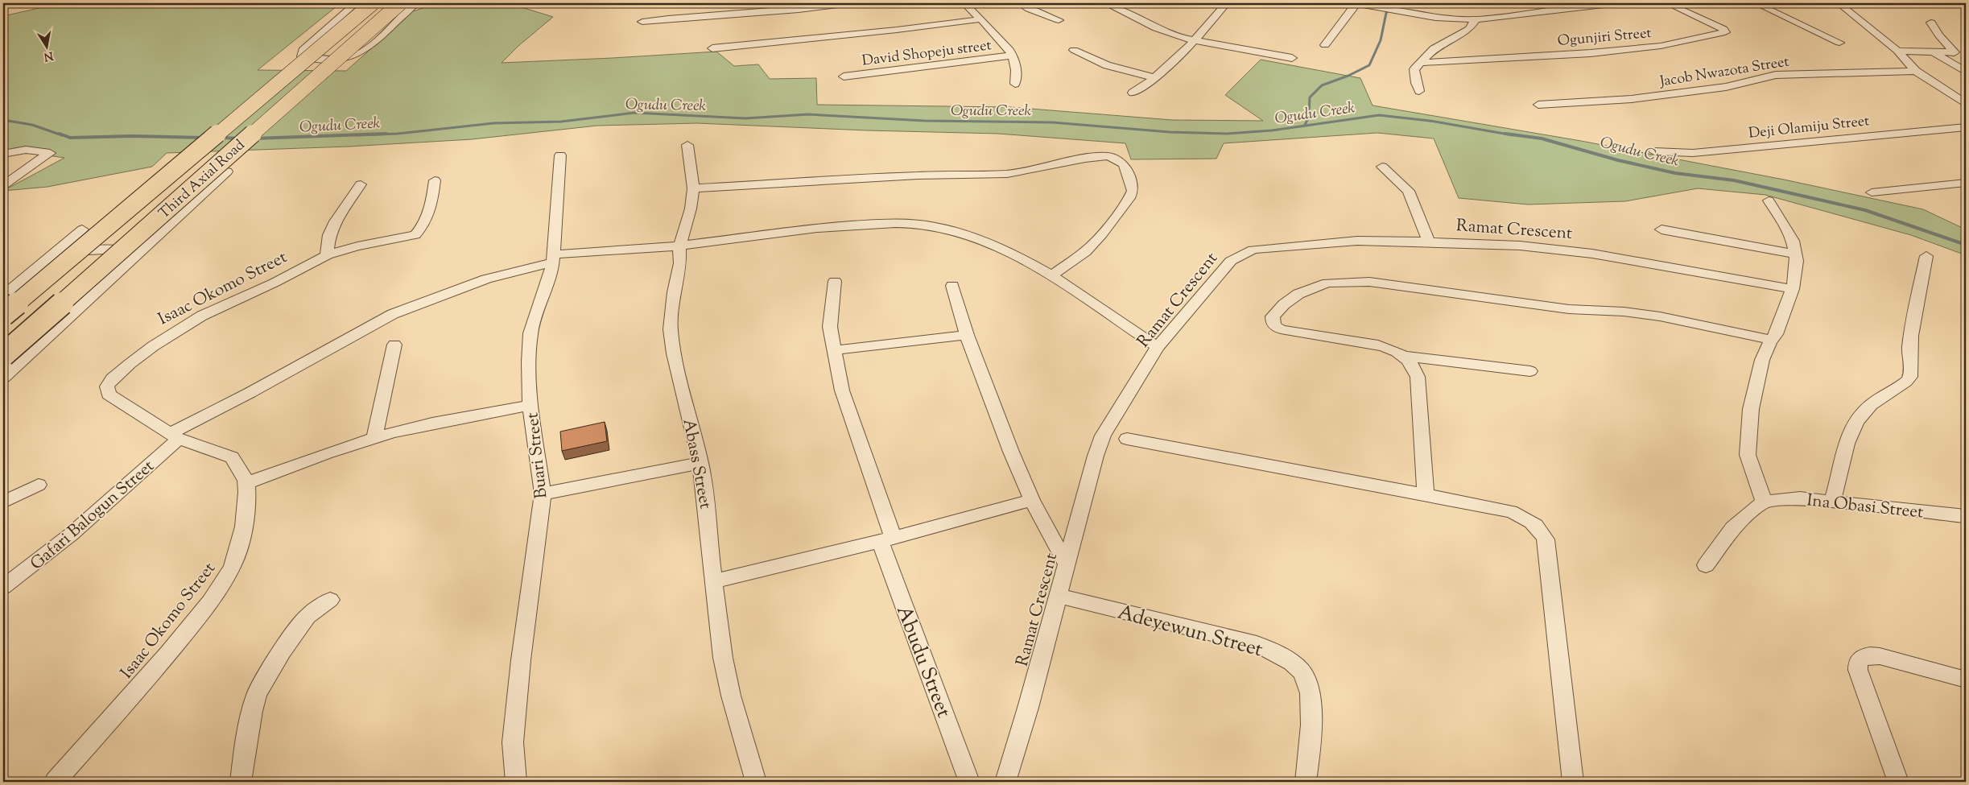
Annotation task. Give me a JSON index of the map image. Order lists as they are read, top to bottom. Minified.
{"streets":{"highway":["Third Axial Road"],"street":["Ogunjiri Street","David Shopeju street","Jacob Nwazota Street","Deji Olamiju Street","Ramat Crescent","Isaac Okomo Street","Buari Street","Abass Street","Ina Obasi Street","Gafari Balogun Street","Adeyewun Street","Abudu Street"]},"crossings":[["Ramat Crescent","Adeyewun Street"],["Isaac Okomo Street","Gafari Balogun Street"],["Buari Street","Gafari Balogun Street"]],"water":["Ogudu Creek"],"north":"bottom"}
